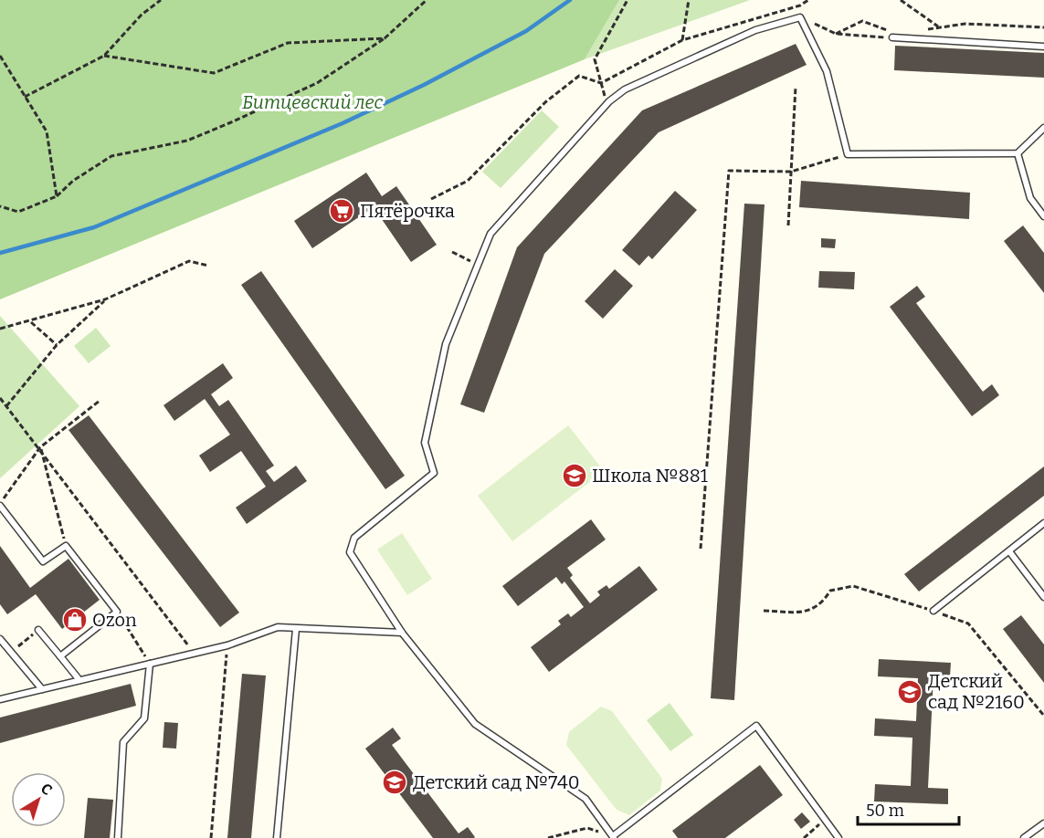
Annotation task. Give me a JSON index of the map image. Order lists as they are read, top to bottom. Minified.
{"parks":["Битцевский лес"],"places":{"supermarket":["Пятёрочка"],"school or university":["Школа №881","Детский сад №2160","Детский сад №740"],"shop":["Ozon"]},"scale_bar":"50 m","north":"top right"}
